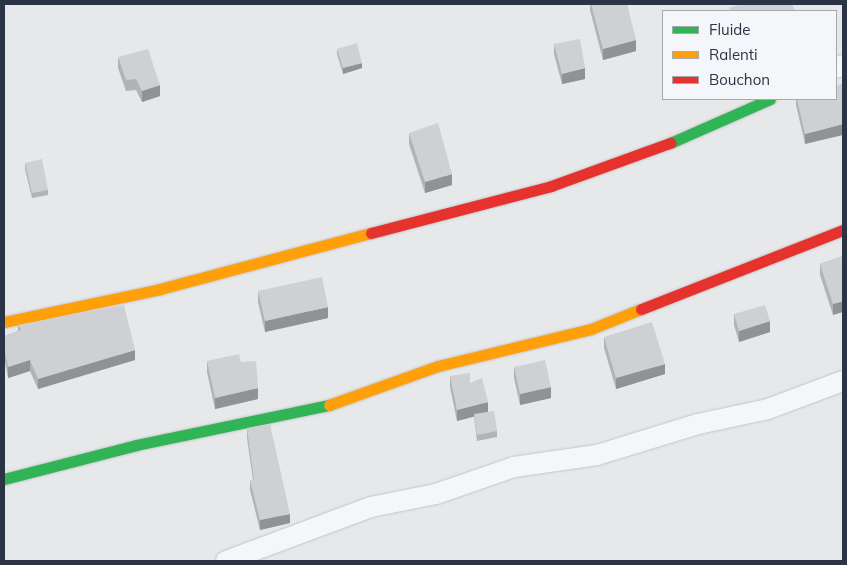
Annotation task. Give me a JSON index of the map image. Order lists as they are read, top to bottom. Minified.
{"legend":["Fluide","Ralenti","Bouchon"]}
